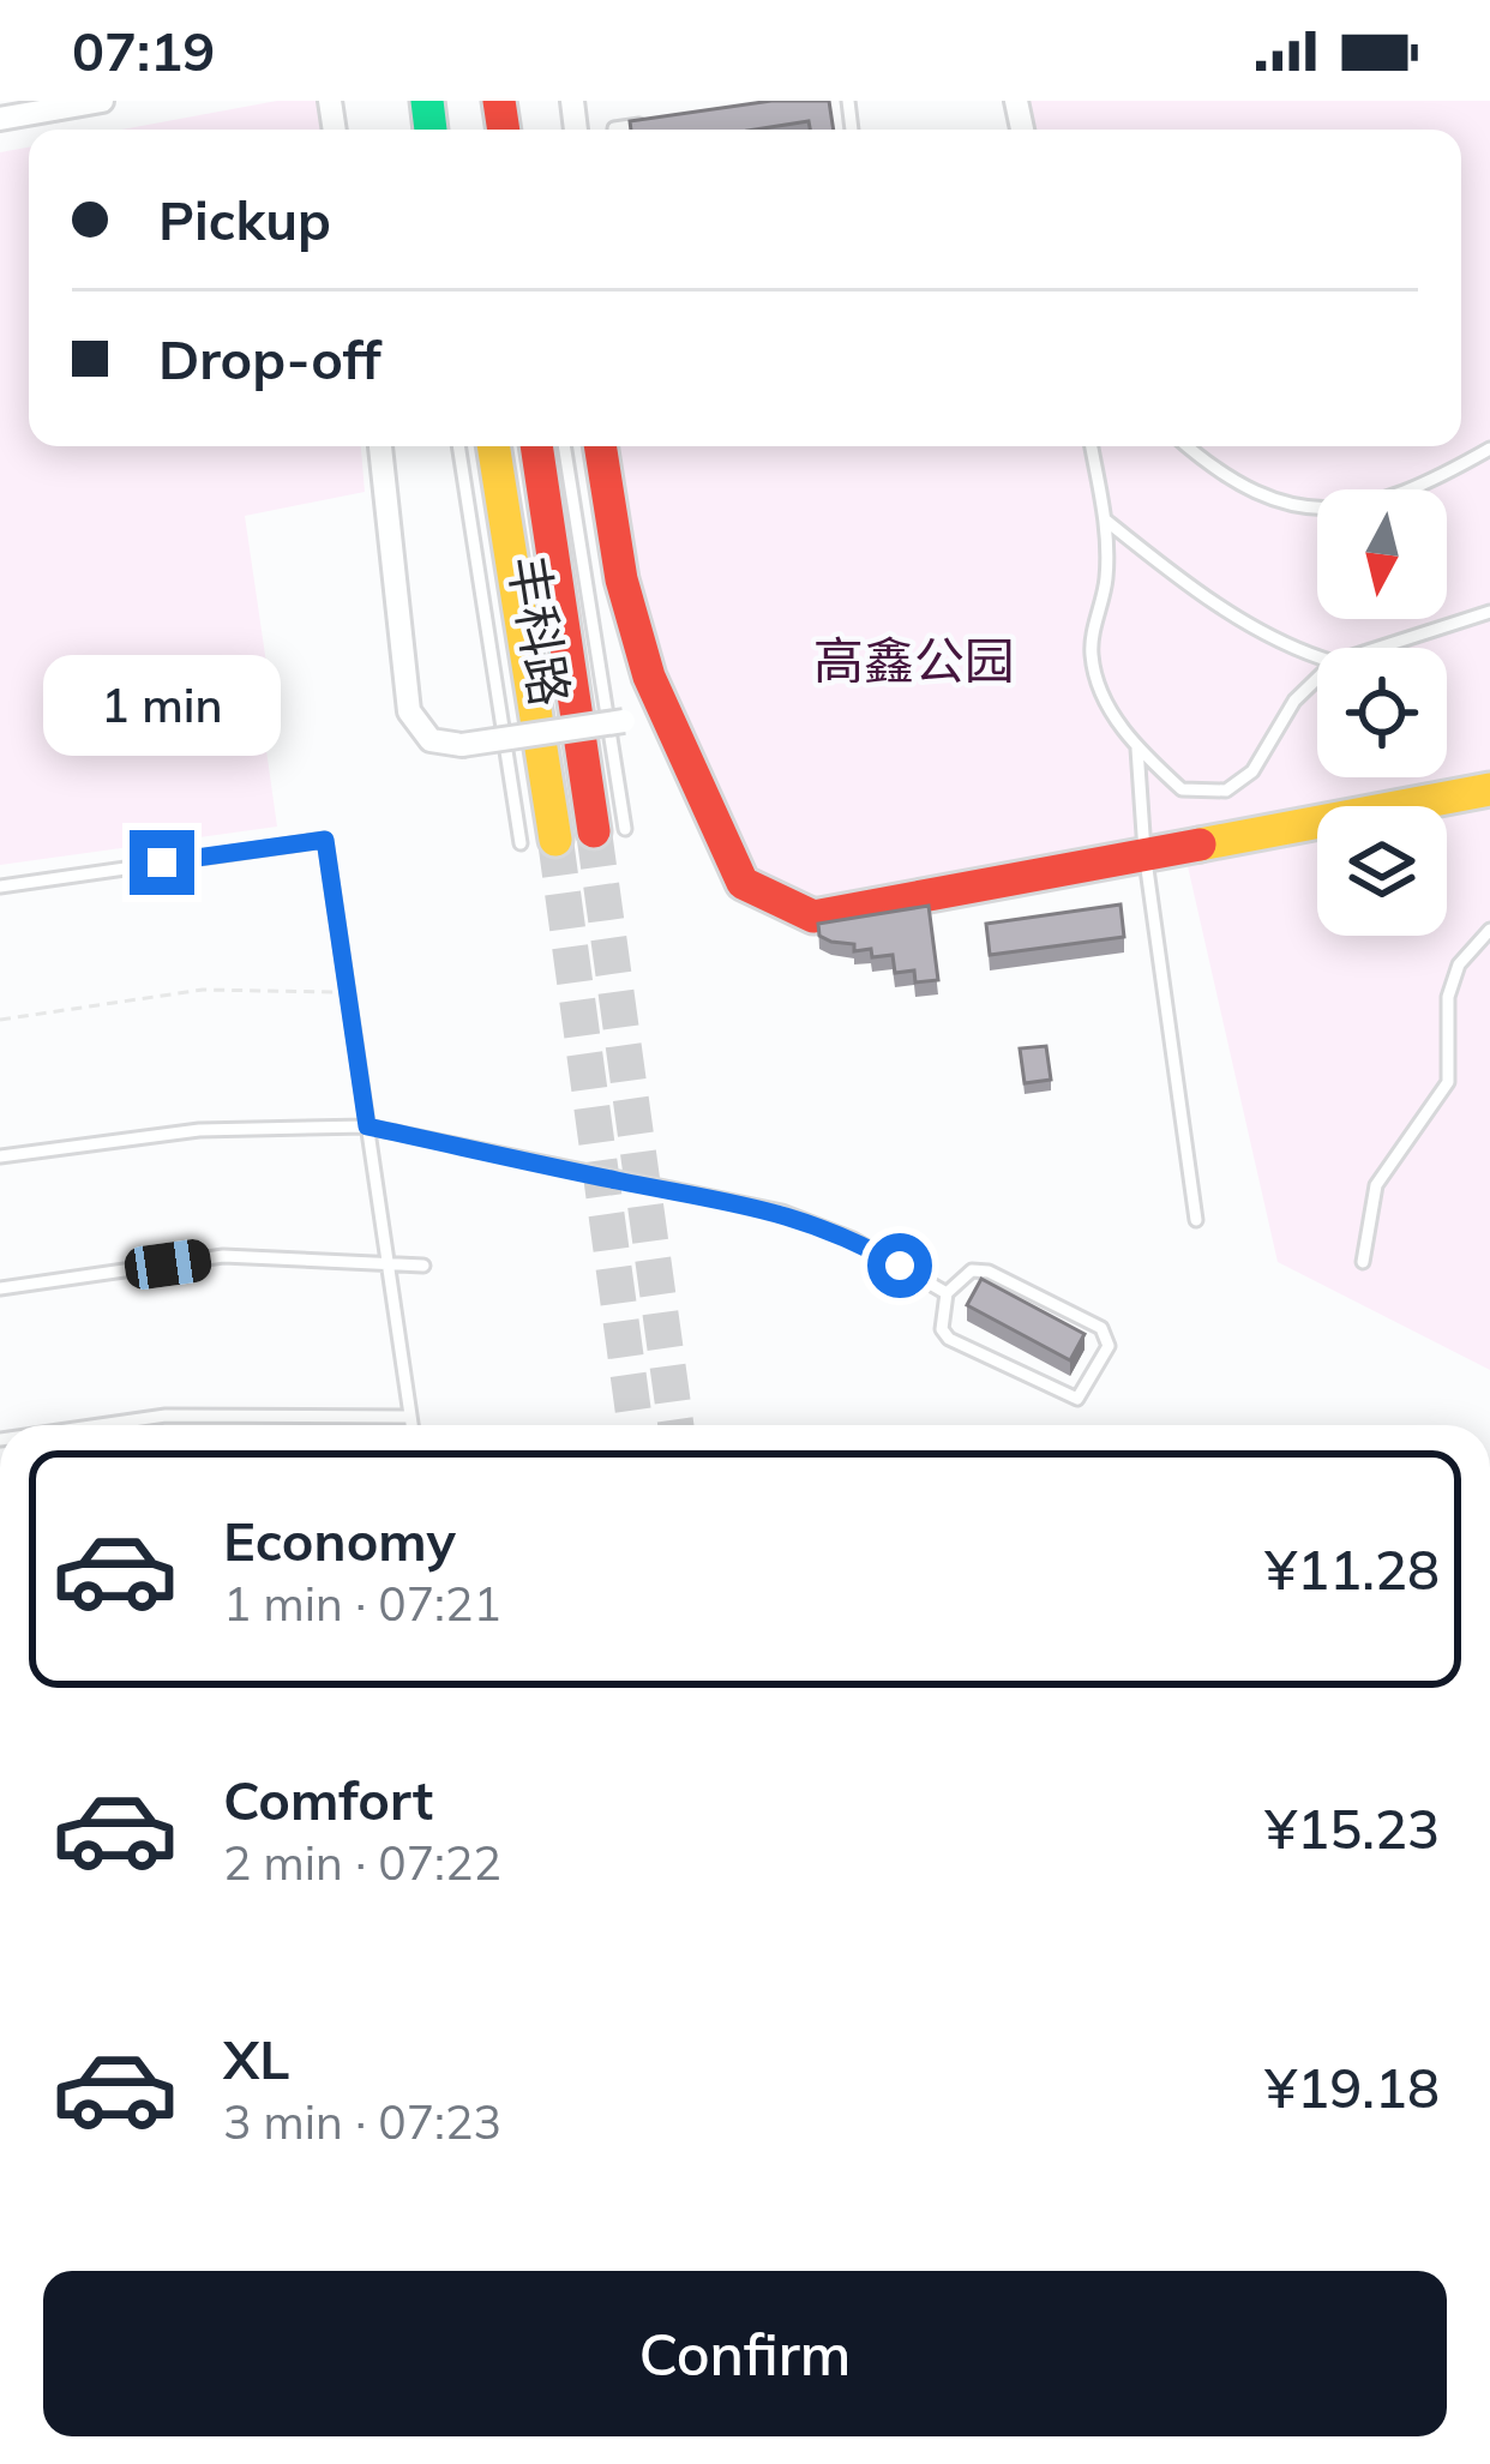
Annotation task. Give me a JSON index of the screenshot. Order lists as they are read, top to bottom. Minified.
{"streets":{"street":["丰科路"]},"parks":["高鑫公园"],"north":"bottom","page":{"status":"07:19","banner":["Pickup","Drop-off"],"bubble":"1 min","list":[{"name":"Economy","note":"1 min · 07:21","value":"¥11.28"},{"name":"Comfort","note":"2 min · 07:22","value":"¥15.23"},{"name":"XL","note":"3 min · 07:23","value":"¥19.18"}],"buttons":"Confirm"}}
